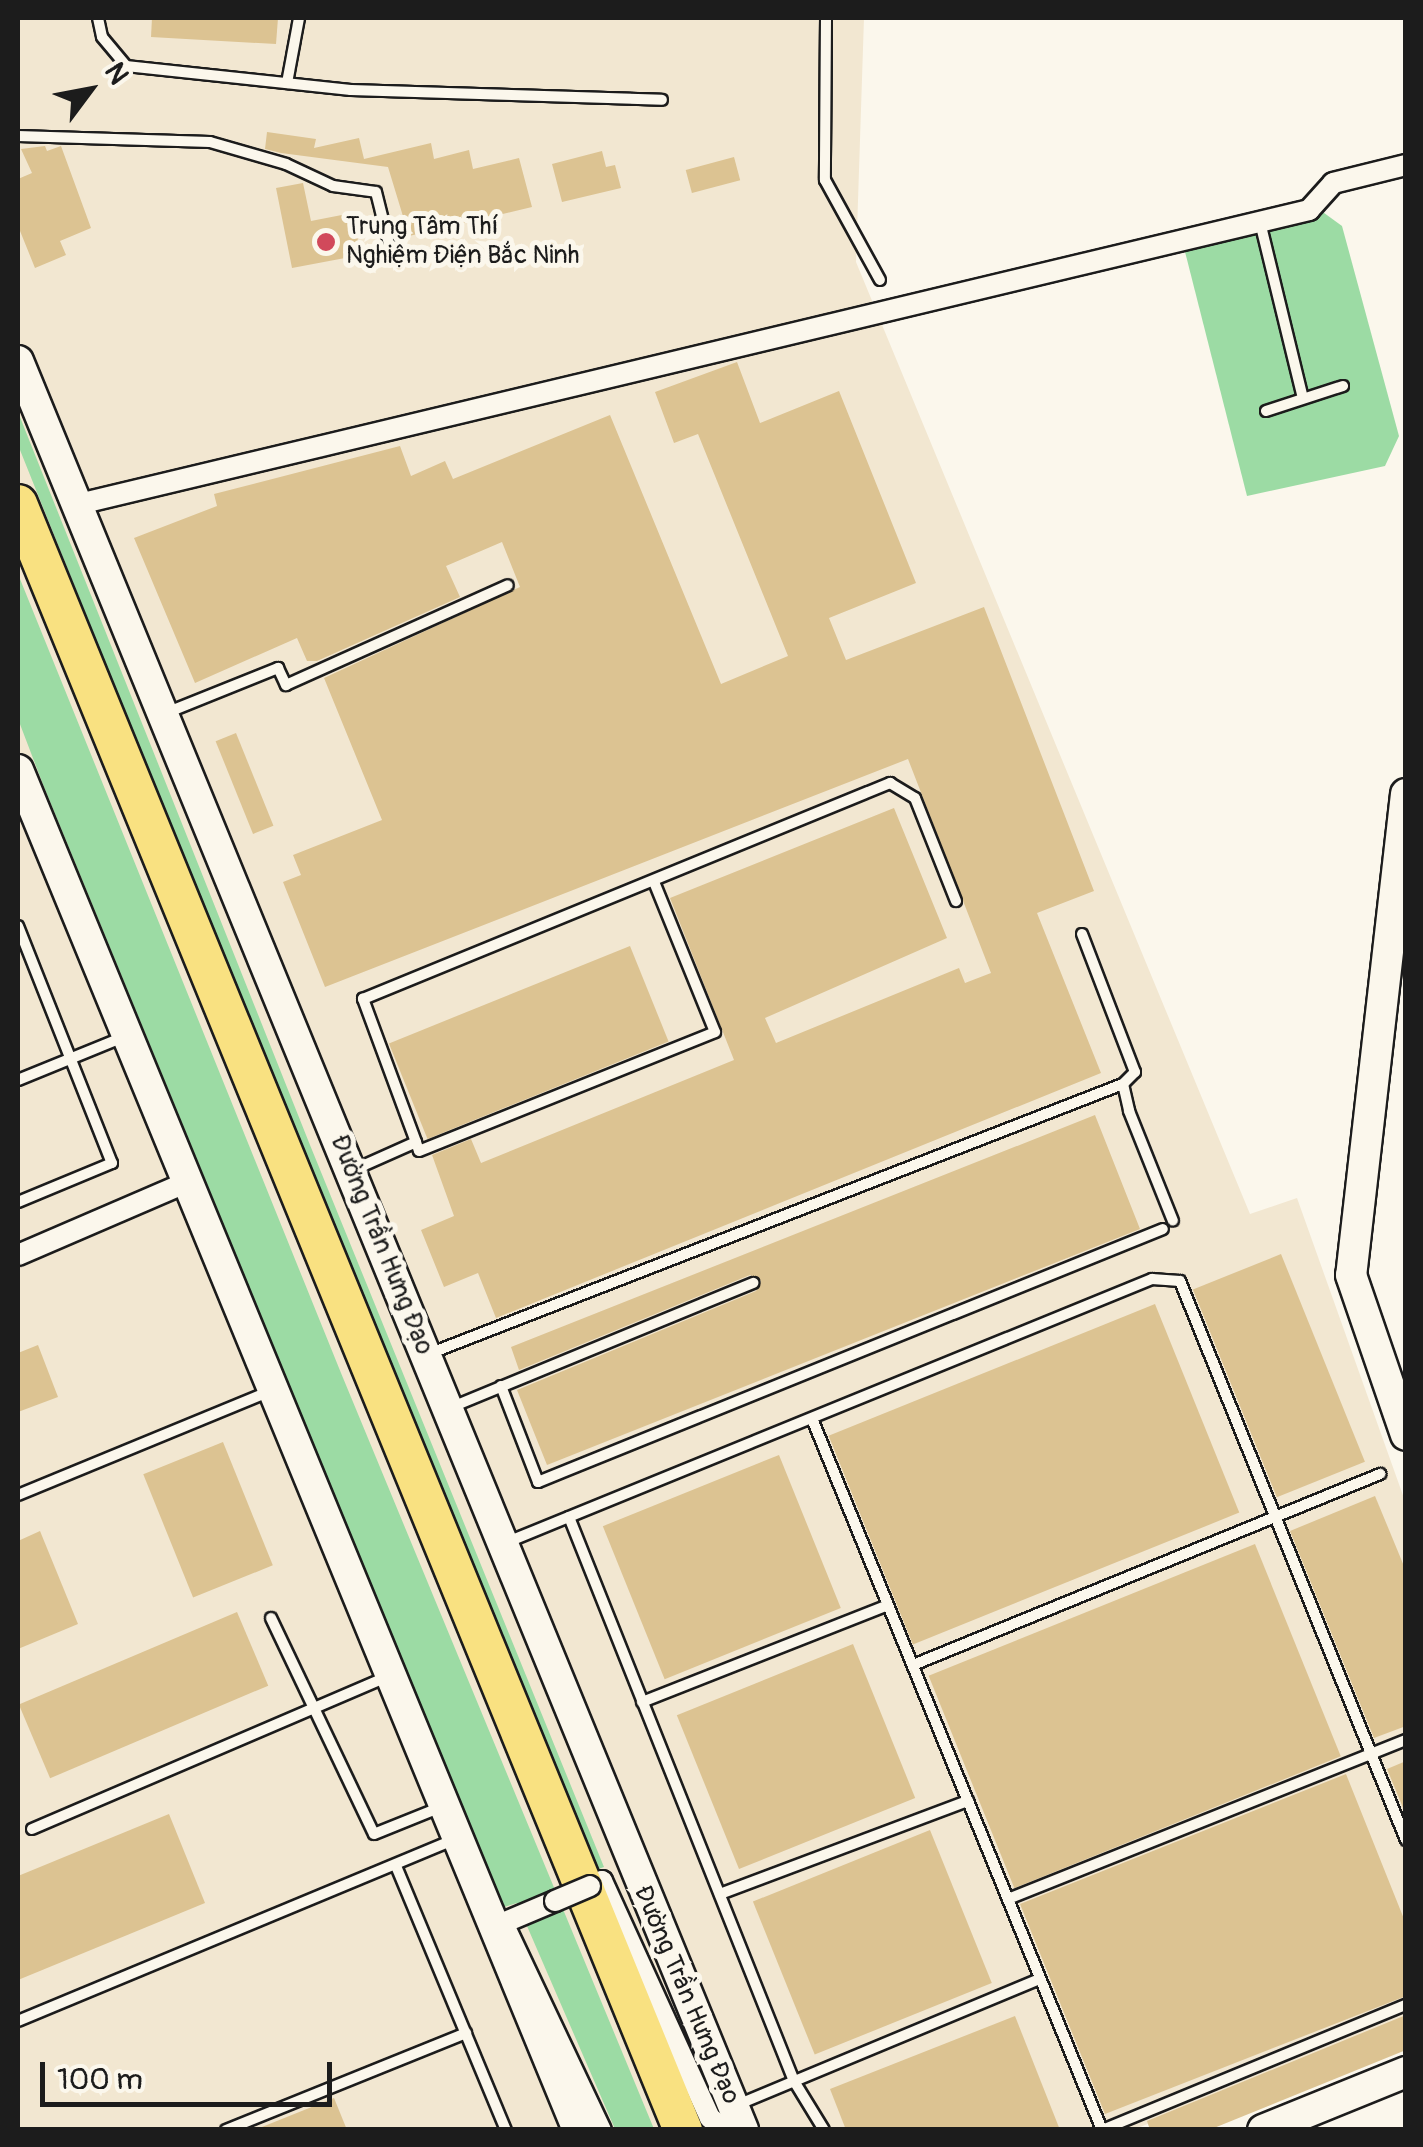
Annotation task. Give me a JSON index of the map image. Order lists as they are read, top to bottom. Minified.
{"streets":{"highway":["Đường Trần Hưng Đạo"]},"places":["Trung Tâm Thí Nghiệm Điện Bắc Ninh"],"scale_bar":"100 m","north":"top right"}
